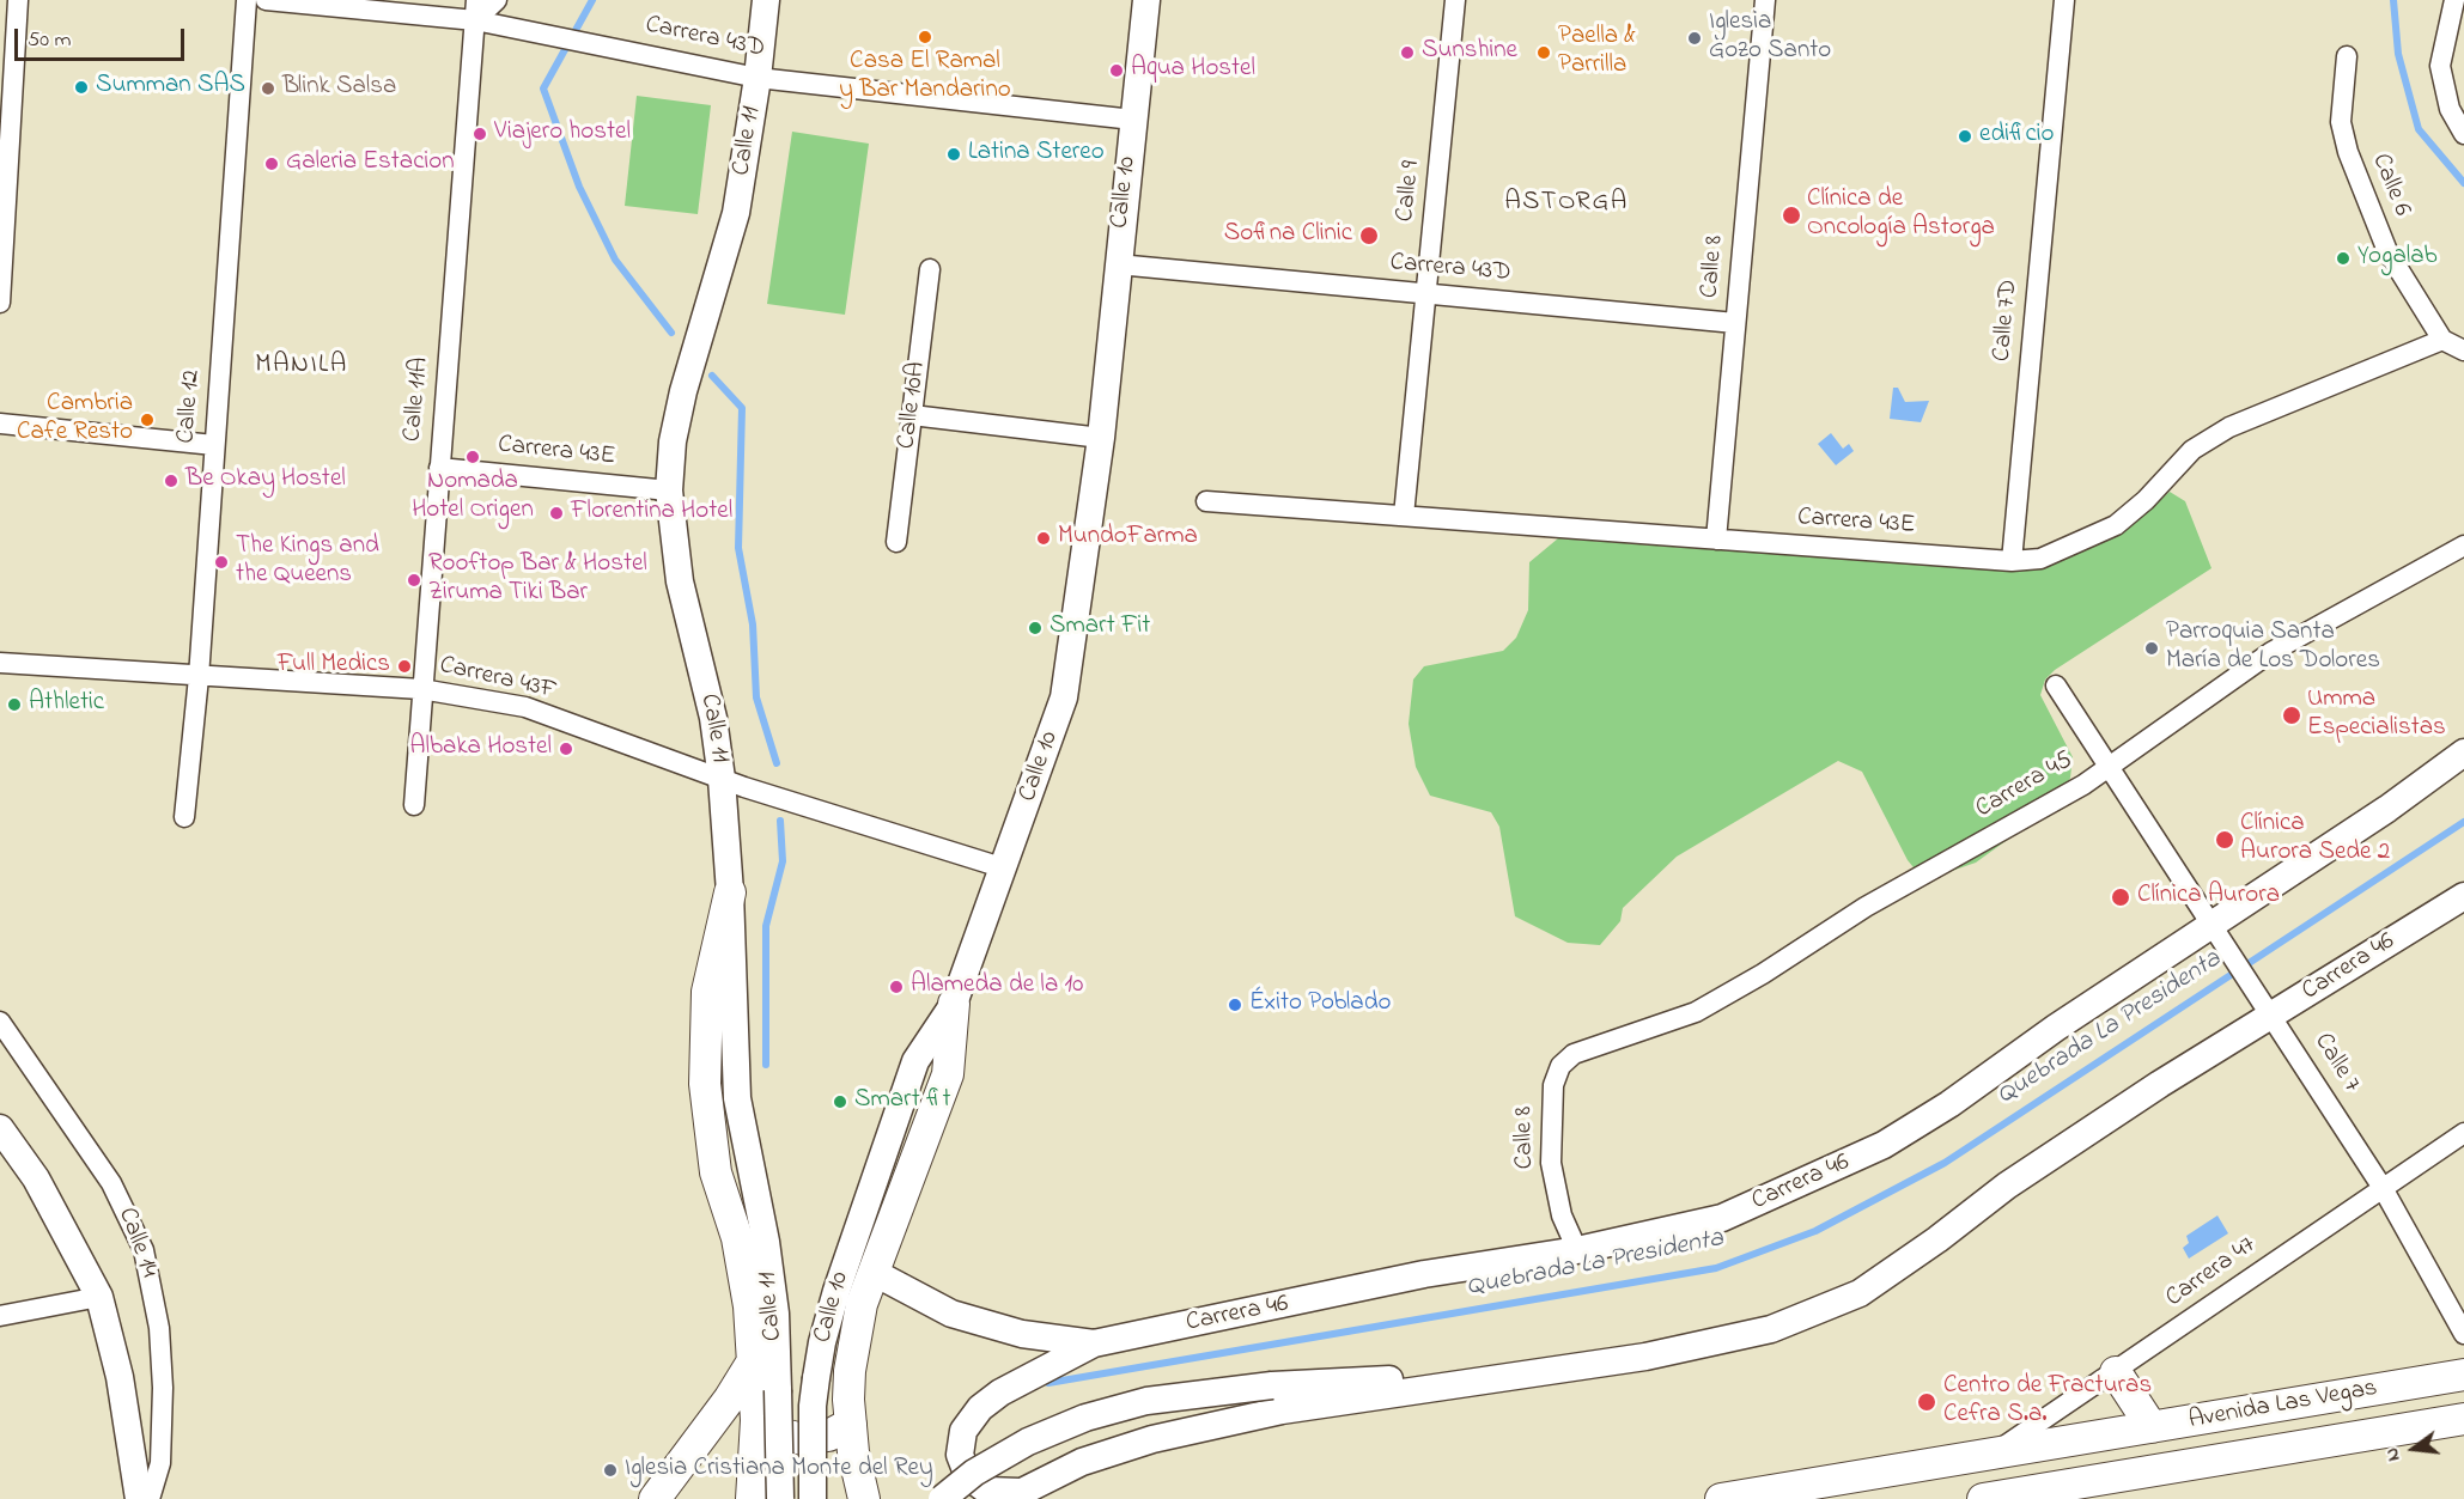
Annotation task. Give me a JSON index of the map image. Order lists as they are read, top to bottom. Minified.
{"streets":{"main road":["Avenida Las Vegas"],"street":["Carrera 43D","Calle 11","Calle 6","Calle 9","Calle 10","Calle 8","Calle 7D","Calle 11A","Calle 10A","Calle 12","Carrera 43E","Carrera 43F","Carrera 45","Carrera 46","Calle 7","Calle 14","Carrera 47"]},"crossings":[["Carrera 43D","Calle 11"],["Carrera 43D","Calle 9"],["Carrera 43D","Calle 10"],["Carrera 43D","Calle 8"],["Carrera 43D","Calle 11A"],["Calle 11","Carrera 43E"],["Calle 11","Carrera 43F"],["Calle 6","Carrera 43E"],["Calle 9","Carrera 43E"],["Calle 10","Carrera 43F"],["Calle 8","Carrera 43E"],["Calle 8","Carrera 45"],["Calle 8","Carrera 46"],["Calle 7D","Carrera 43E"],["Calle 11A","Carrera 43E"],["Calle 11A","Carrera 43F"],["Calle 12","Carrera 43F"],["Carrera 45","Calle 7"],["Carrera 46","Calle 7"],["Calle 7","Carrera 47"],["Carrera 47","Avenida Las Vegas"]],"districts":["ASTORGA","MANILA"],"water":["Quebrada La Presidenta"],"places":["Casa El Ramal y Bar Mandarino","Iglesia Gozo Santo","Sunshine","Paella & Parrilla","Aqua Hostel","Summan SAS","Blink Salsa","Viajero hostel","edificio","Latina Stereo","Galeria Estacion","Clínica de Oncología Astorga","Sofina Clinic","Yogalab","Cambria Cafe Resto","Nomada Hotel Origen","Be Okay Hostel","Florentina Hotel","MundoFarma","The Kings and the Queens","Rooftop Bar & Hostel Ziruma Tiki Bar","Smart Fit","Parroquia Santa María de Los Dolores","Full Medics","Athletic","Umma Especialistas","Albaka Hostel","Clínica Aurora Sede 2","Clínica Aurora","Alameda de la 10","Éxito Poblado","Smart fit","Centro de Fracturas Cefra S.a.","Iglesia Cristiana Monte del Rey"],"scale_bar":"50 m","north":"left"}
